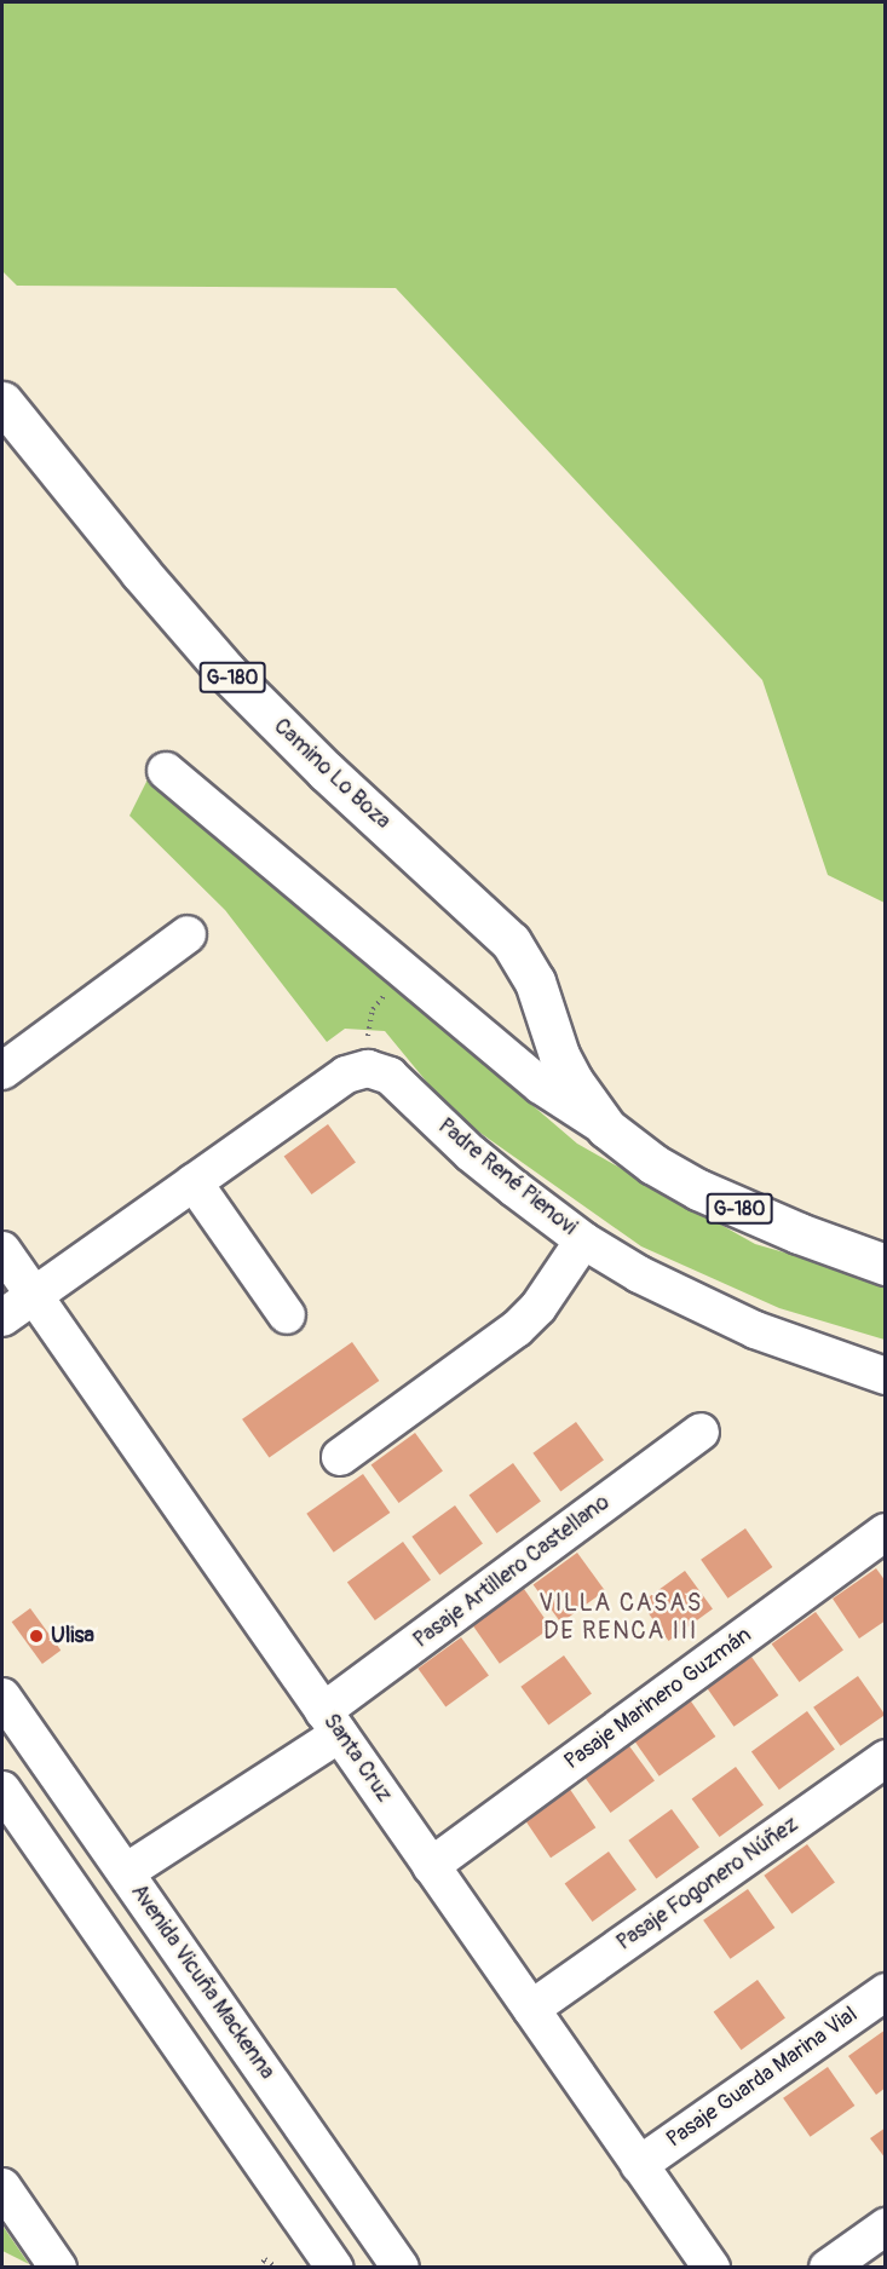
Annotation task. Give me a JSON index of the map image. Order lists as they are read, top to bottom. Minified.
{"streets":{"main road":["G-180","Camino Lo Boza"],"street":["Padre René Pienovi","Pasaje Artillero Castellano","Pasaje Marinero Guzmán","Santa Cruz","Pasaje Fogonero Núñez","Avenida Vicuña Mackenna","Pasaje Guarda Marina Vial"]},"crossings":[["Pasaje Artillero Castellano","Santa Cruz"],["Pasaje Artillero Castellano","Avenida Vicuña Mackenna"],["Pasaje Marinero Guzmán","Santa Cruz"],["Santa Cruz","Pasaje Fogonero Núñez"],["Santa Cruz","Pasaje Guarda Marina Vial"]],"districts":["VILLA CASAS DE RENCA III"],"places":["Ulisa"]}
